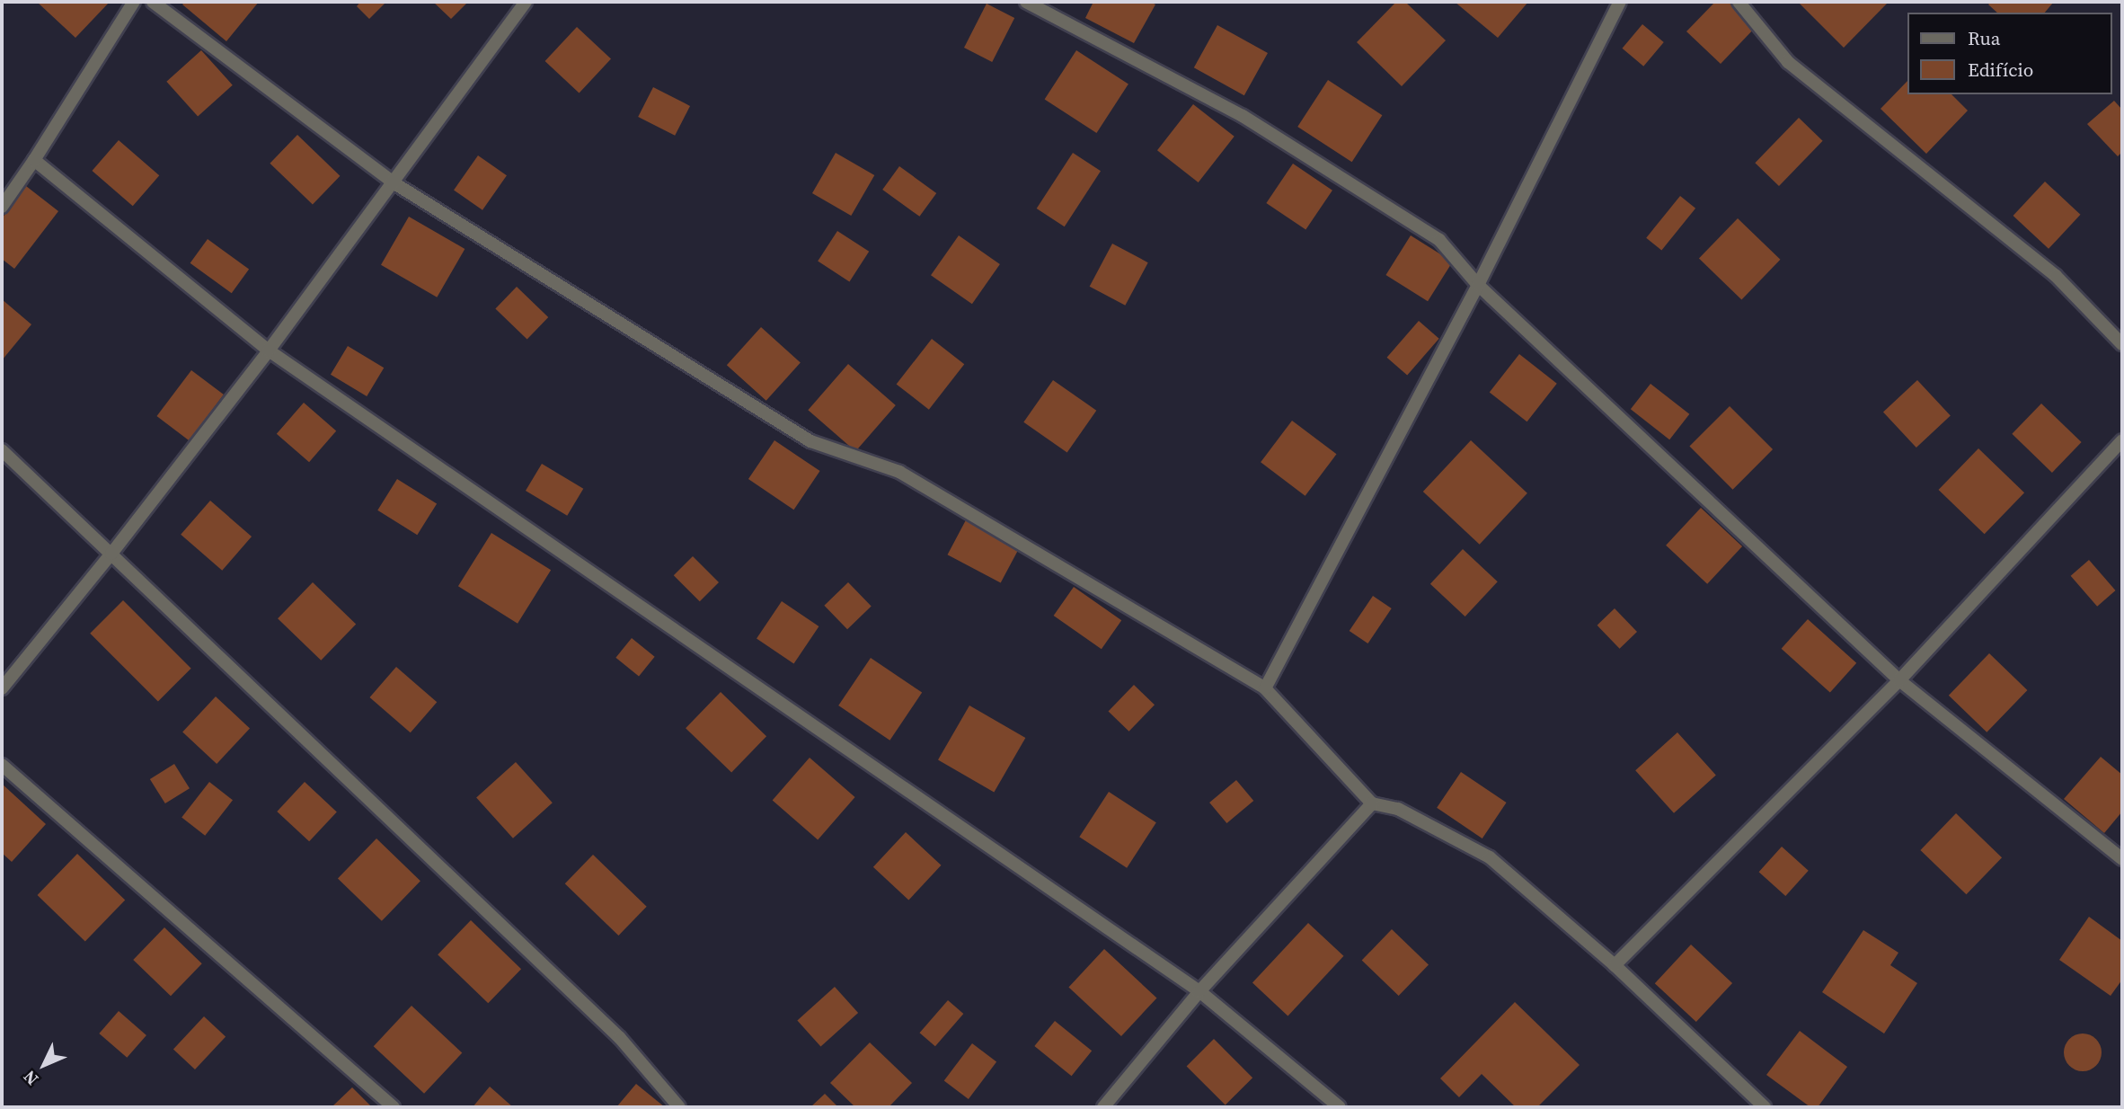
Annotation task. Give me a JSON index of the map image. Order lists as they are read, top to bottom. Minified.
{"legend":["Rua","Edifício"],"north":"bottom left"}
